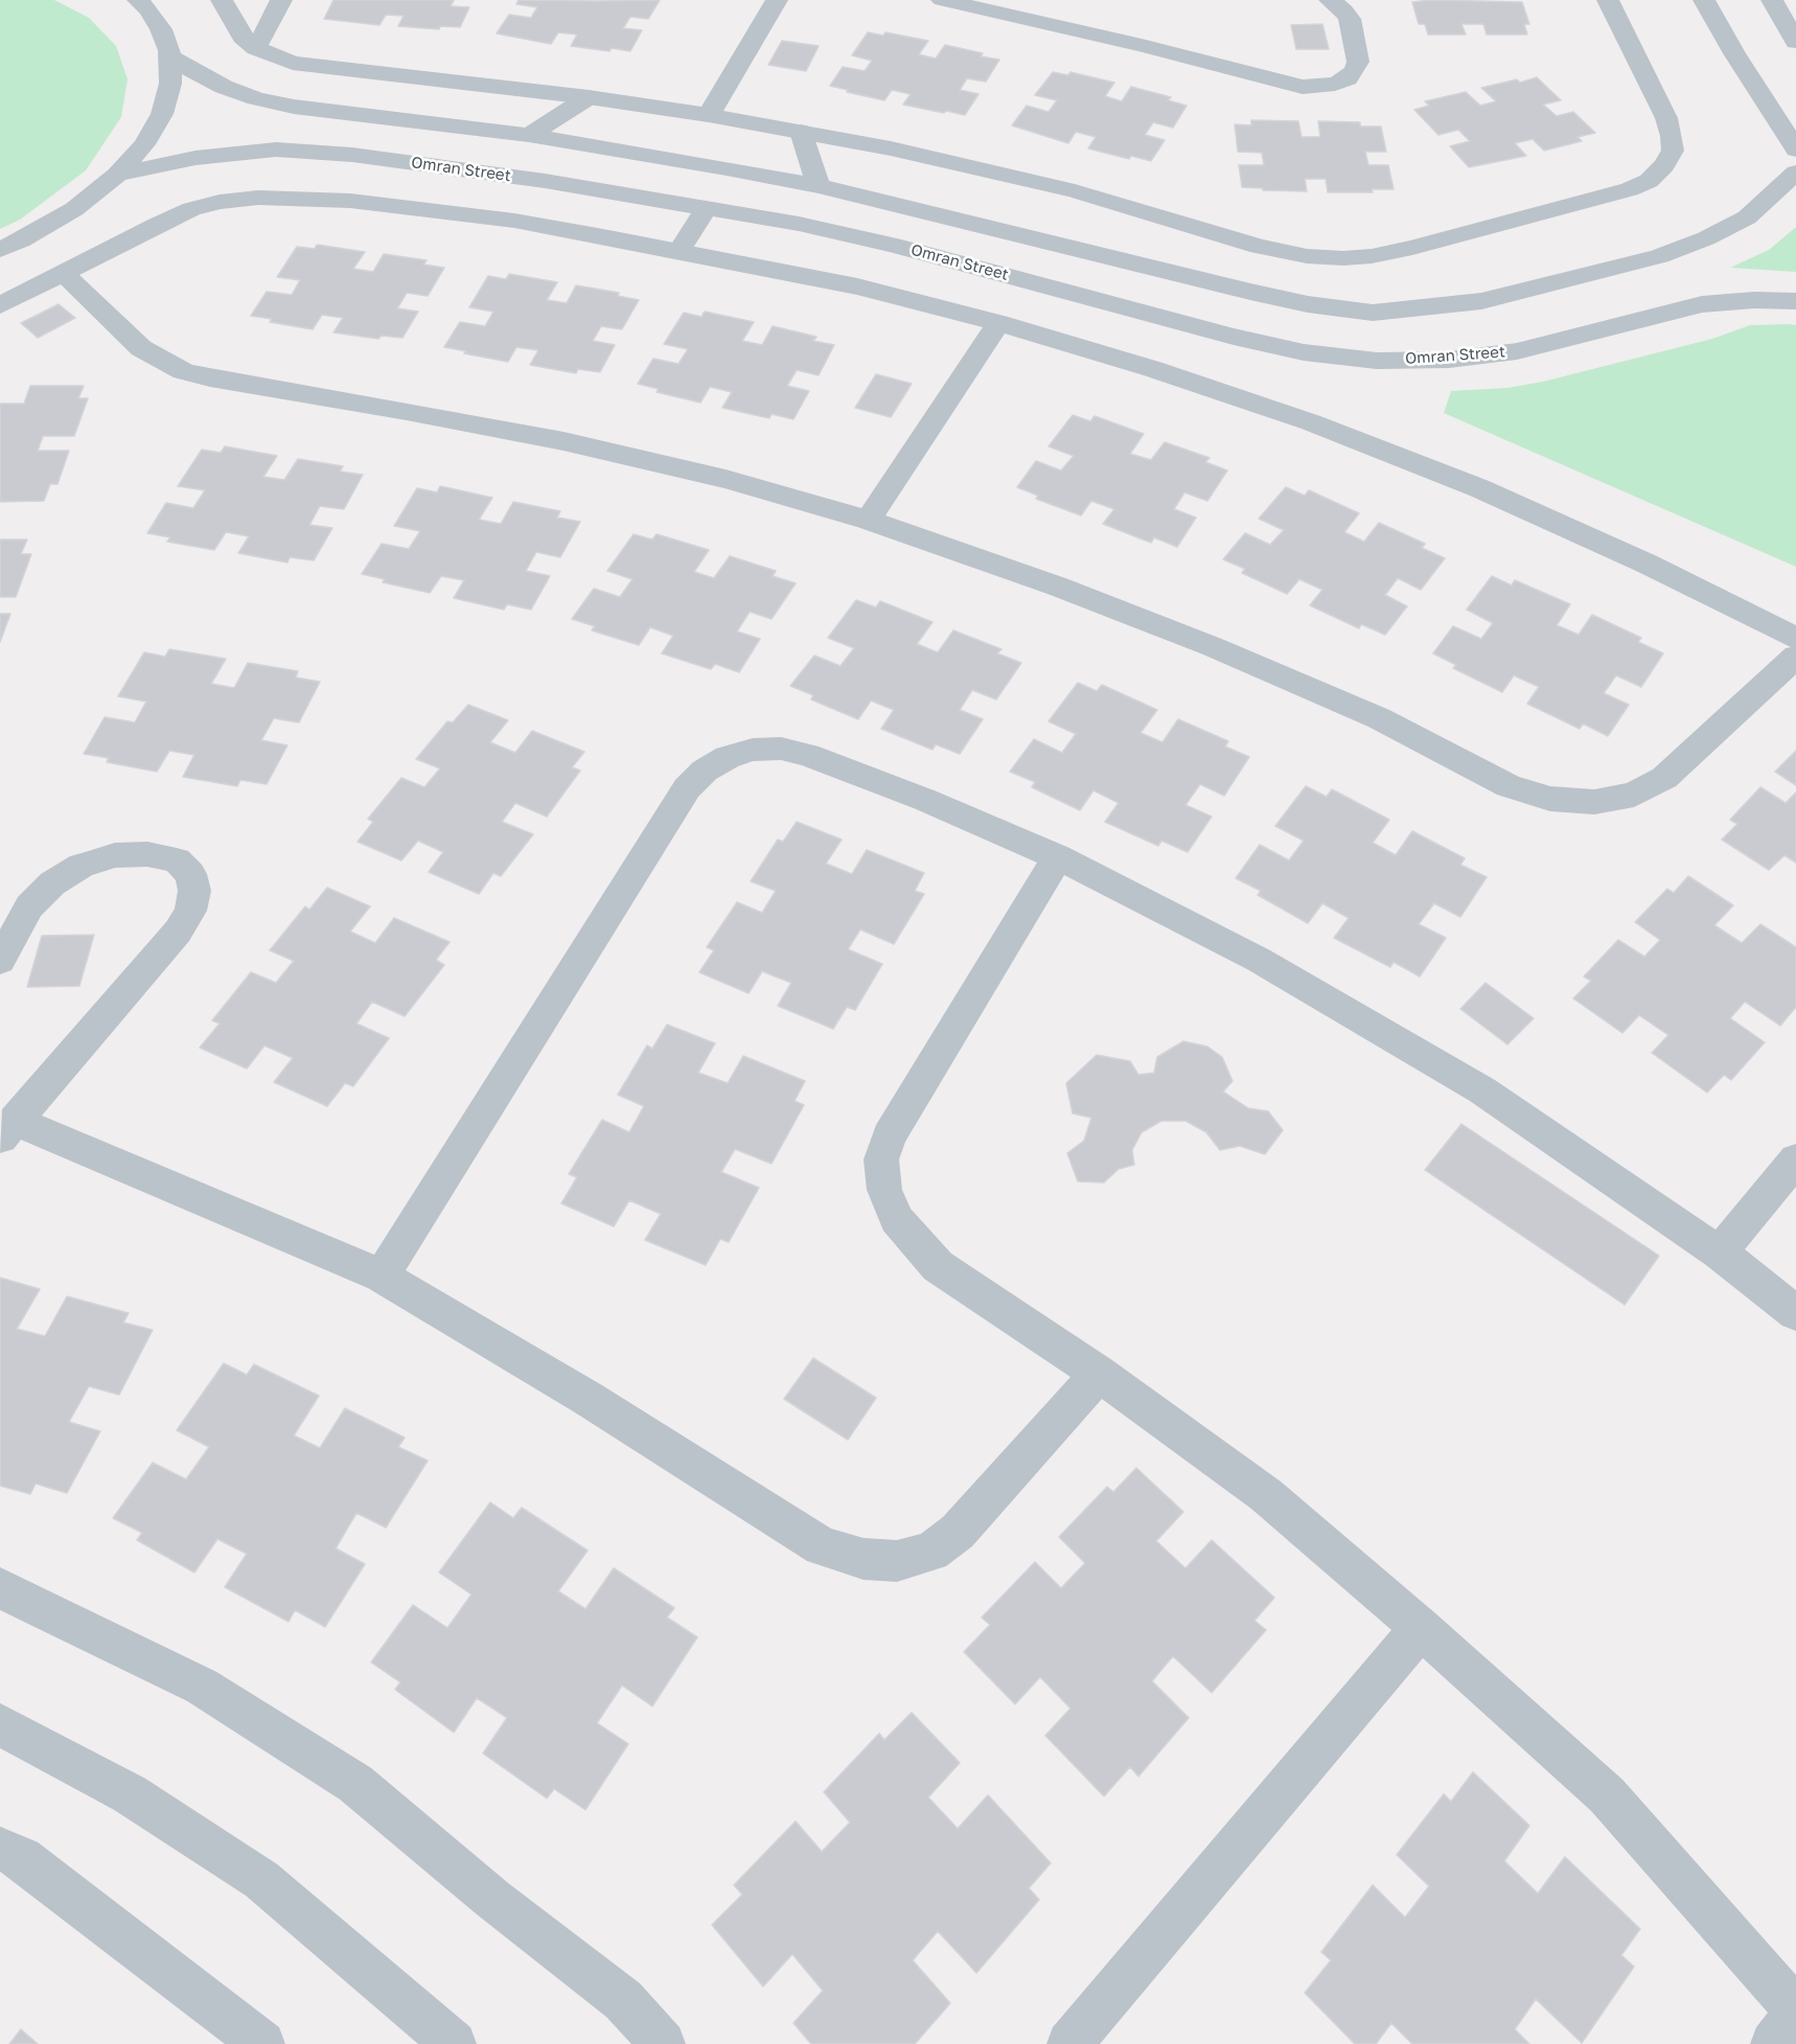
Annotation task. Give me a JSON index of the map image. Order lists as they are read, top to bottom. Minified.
{"streets":{"street":["Omran Street"]}}
